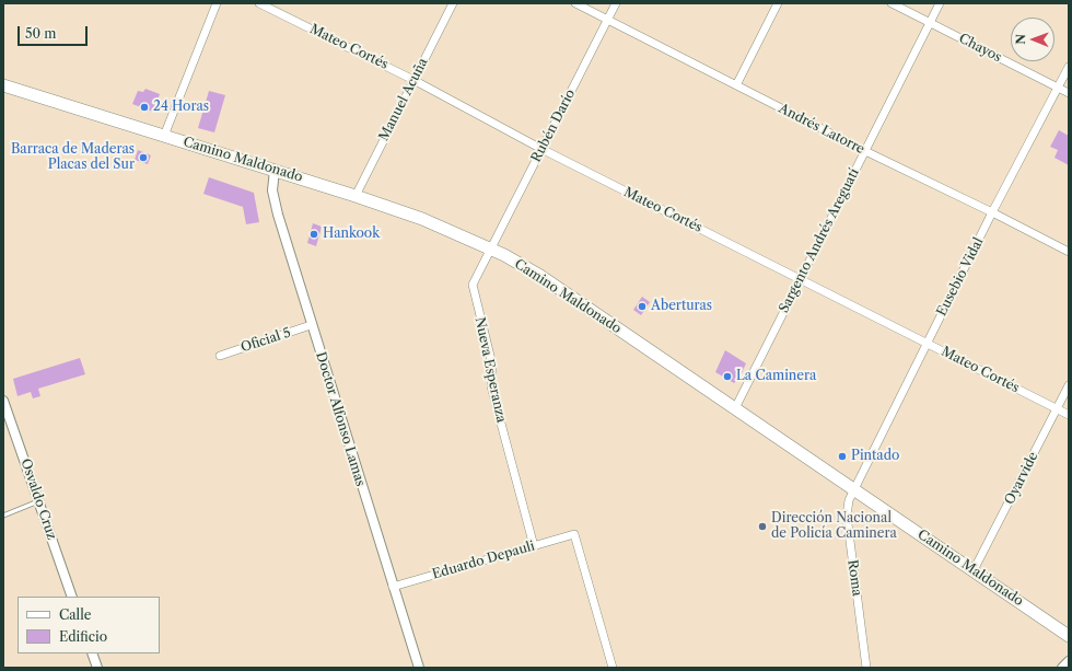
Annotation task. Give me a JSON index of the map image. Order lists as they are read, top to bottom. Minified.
{"streets":{"main road":["Camino Maldonado"],"street":["Mateo Cortés","Chayos","Manuel Acuña","Rubén Darío","Andrés Latorre","Sargento Andrés Areguatí","Eusebio Vidal","Oficial 5","Nueva Esperanza","Doctor Alfonso Lamas","Oyarvide","Osvaldo Cruz","Eduardo Depauli","Roma"]},"crossings":[["Mateo Cortés","Manuel Acuña"],["Mateo Cortés","Rubén Darío"],["Mateo Cortés","Sargento Andrés Areguatí"],["Mateo Cortés","Eusebio Vidal"],["Mateo Cortés","Oyarvide"],["Chayos","Sargento Andrés Areguatí"],["Chayos","Eusebio Vidal"],["Manuel Acuña","Camino Maldonado"],["Rubén Darío","Andrés Latorre"],["Rubén Darío","Camino Maldonado"],["Rubén Darío","Nueva Esperanza"],["Andrés Latorre","Sargento Andrés Areguatí"],["Andrés Latorre","Eusebio Vidal"],["Camino Maldonado","Sargento Andrés Areguatí"],["Camino Maldonado","Eusebio Vidal"],["Camino Maldonado","Nueva Esperanza"],["Camino Maldonado","Doctor Alfonso Lamas"],["Camino Maldonado","Oyarvide"],["Camino Maldonado","Roma"],["Eusebio Vidal","Roma"],["Oficial 5","Doctor Alfonso Lamas"],["Nueva Esperanza","Eduardo Depauli"],["Doctor Alfonso Lamas","Eduardo Depauli"]],"places":["24 Horas","Barraca de Maderas Placas del Sur","Hankook","Aberturas","La Caminera","Pintado","Dirección Nacional de Policía Caminera"],"legend":["Calle","Edificio"],"scale_bar":"50 m","north":"left"}
